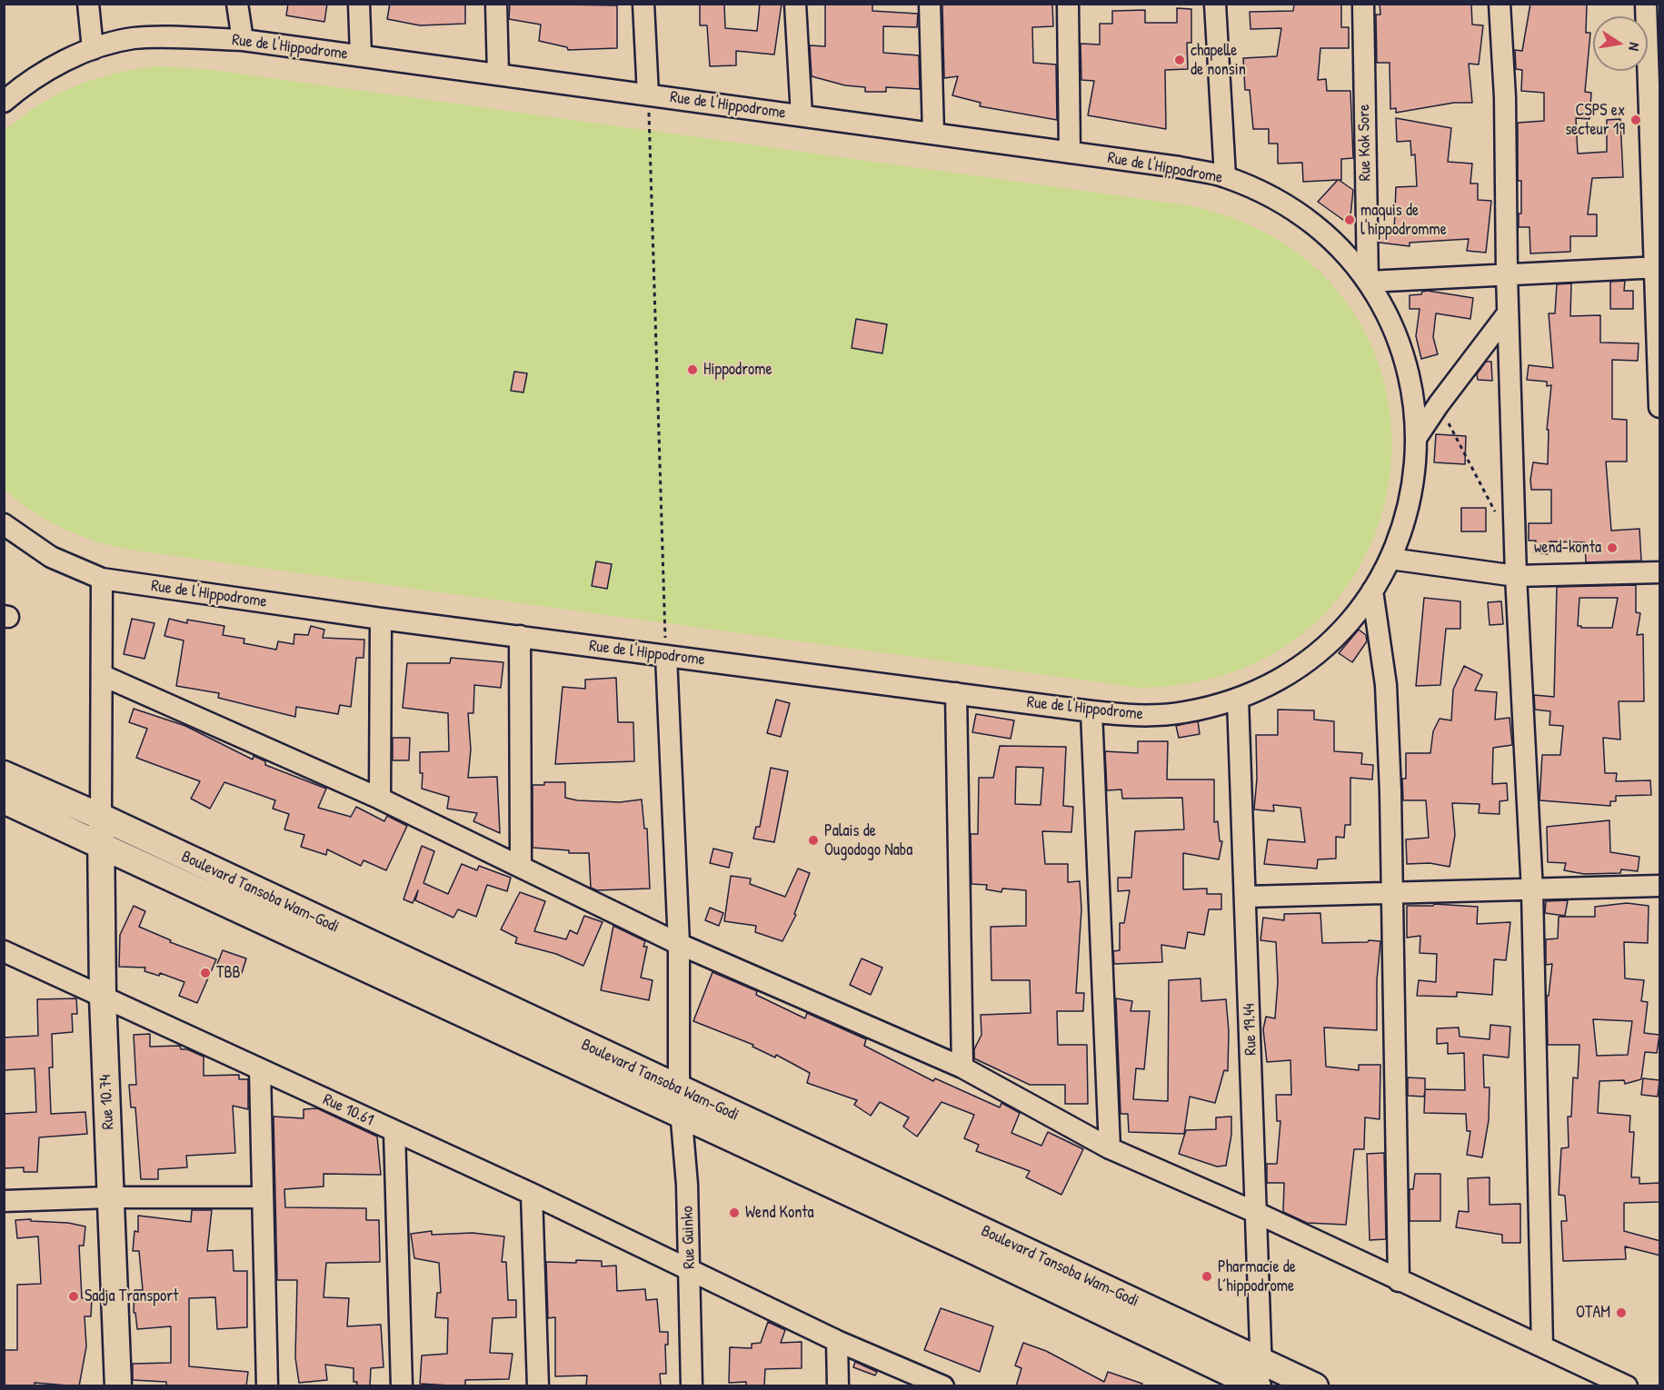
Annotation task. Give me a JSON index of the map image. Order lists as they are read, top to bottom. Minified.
{"streets":{"main road":["Boulevard Tansoba Wam-Godi","Rue 10.74"],"street":["Rue de l'Hippodrome","Rue Kok Sore","Rue 19.44","Rue 10.61","Rue Guinko"]},"crossings":[["Rue de l'Hippodrome","Rue Kok Sore"],["Rue de l'Hippodrome","Rue 19.44"],["Rue de l'Hippodrome","Rue Guinko"],["Boulevard Tansoba Wam-Godi","Rue 19.44"],["Boulevard Tansoba Wam-Godi","Rue 10.74"],["Boulevard Tansoba Wam-Godi","Rue Guinko"],["Rue 10.74","Rue 10.61"],["Rue 10.61","Rue Guinko"]],"places":["chapelle de nonsin","CSPS ex secteur 19","maquis de l'hippodromme","Hippodrome","wend-konta","Palais de Ougodogo Naba","TBB","Wend Konta","Pharmacie de l´hippodrome","Sadja Transport","OTAM"],"north":"right"}
